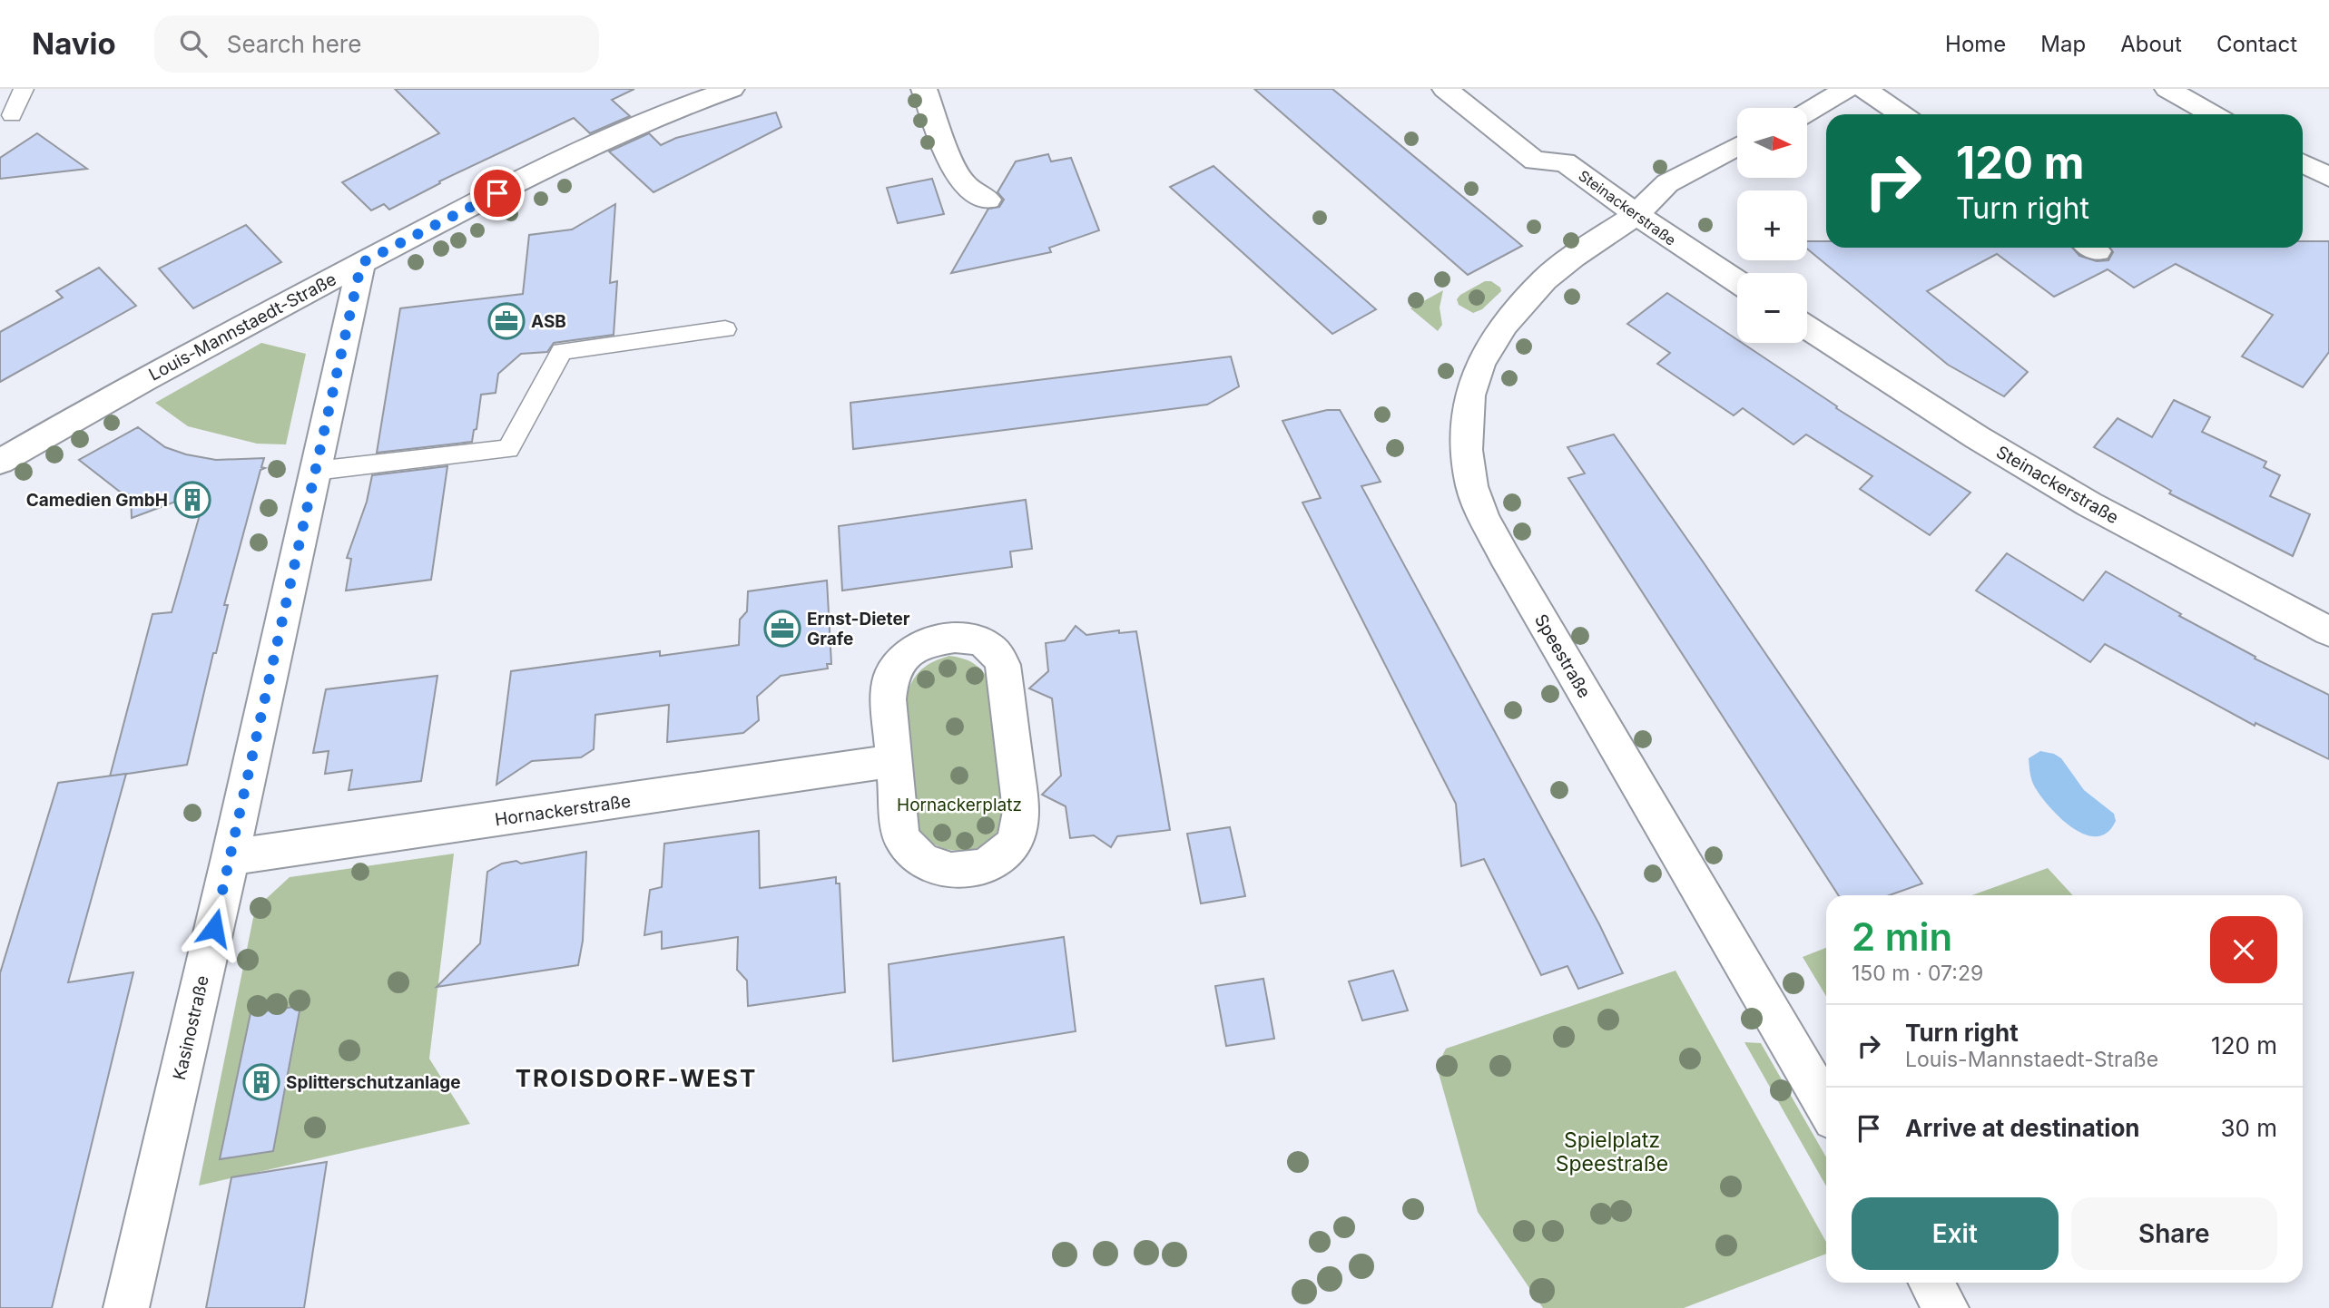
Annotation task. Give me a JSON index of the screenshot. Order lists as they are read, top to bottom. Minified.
{"streets":{"street":["Steinackerstraße","Louis-Mannstaedt-Straße","Speestraße","Hornackerstraße","Kasinostraße"]},"crossings":[["Steinackerstraße","Speestraße"],["Louis-Mannstaedt-Straße","Kasinostraße"],["Hornackerstraße","Kasinostraße"]],"districts":["TROISDORF-WEST"],"parks":["Hornackerplatz","Spielplatz Speestraße"],"places":{"office":["ASB","Ernst-Dieter Grafe"],"building":["Camedien GmbH","Splitterschutzanlage"]},"north":"right","page":{"header":"Navio","search":"Search here","nav":["Home","Map","About","Contact"],"map_buttons":["+","−"],"turn":["120 m","Turn right"],"heading":["2 min","150 m · 07:29"],"list":[{"name":"Turn right","note":"Louis-Mannstaedt-Straße","value":"120 m"},{"name":"Arrive at destination","value":"30 m"}],"buttons":["Exit","Share"]}}
